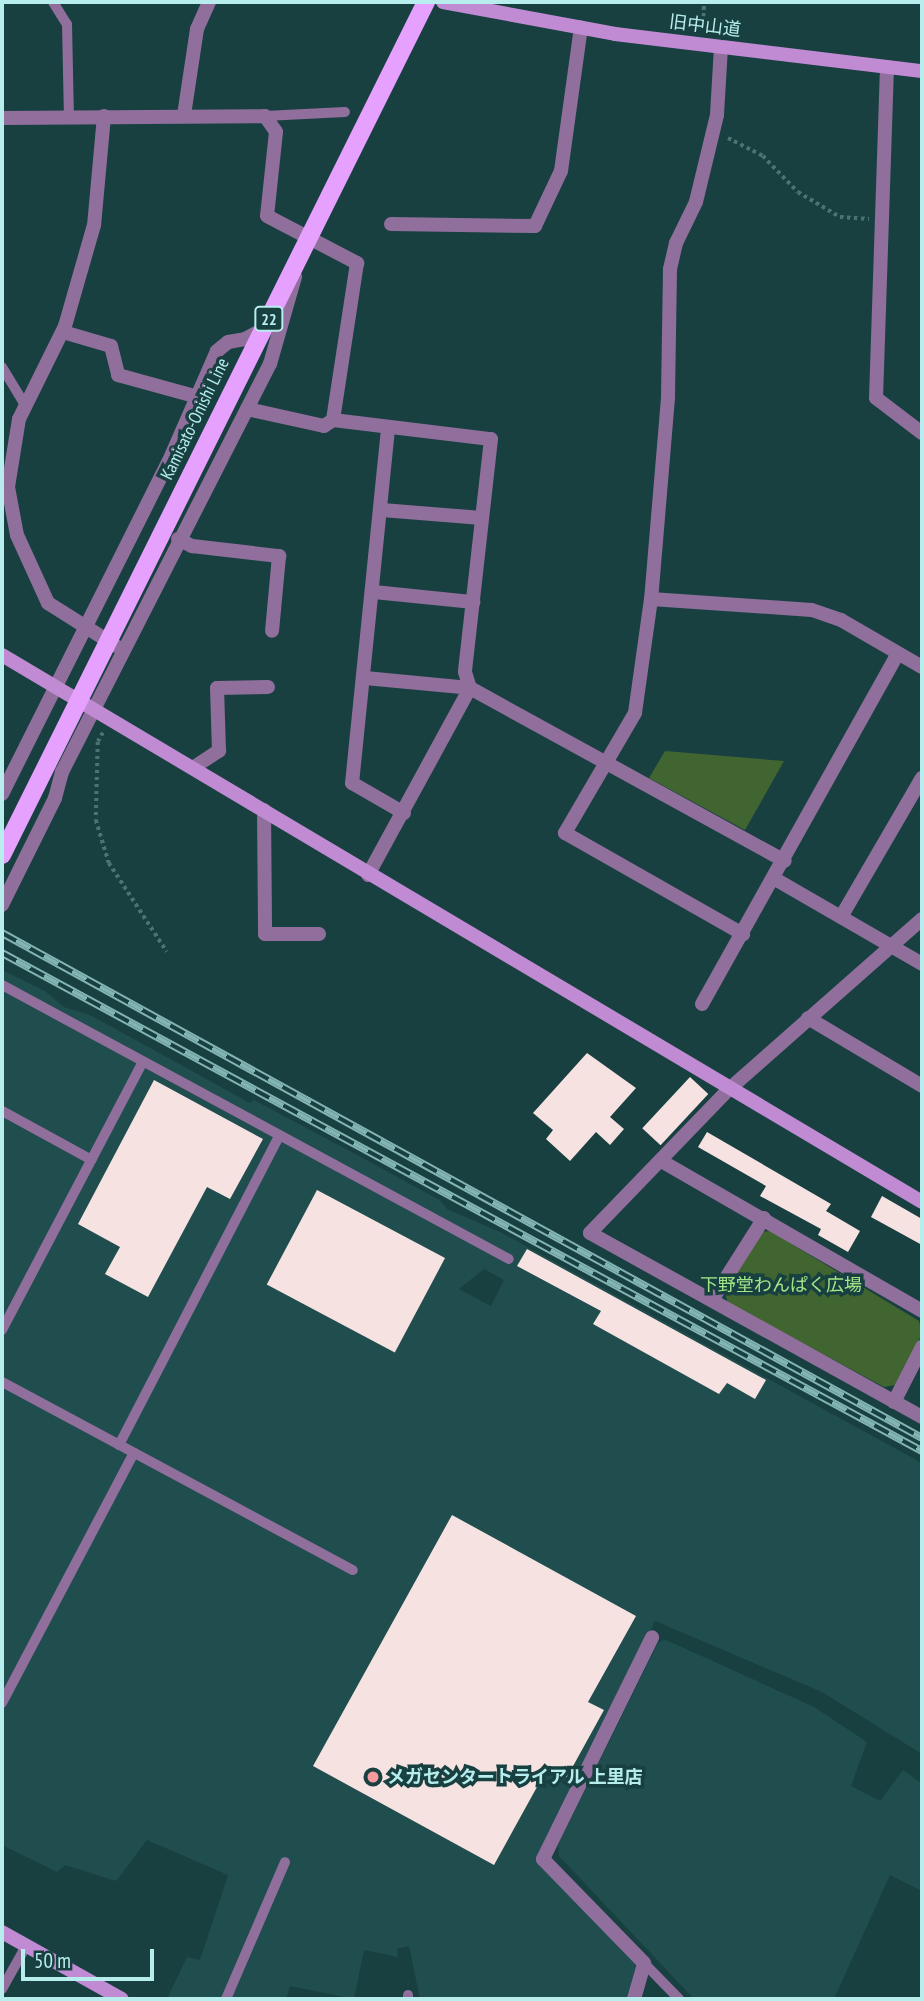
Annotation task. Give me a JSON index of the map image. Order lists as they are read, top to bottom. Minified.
{"streets":{"main road":["22","Kamisato-Onishi Line"],"street":["旧中山道"]},"parks":["下野堂わんぱく広場"],"places":["メガセンタートライアル 上里店"],"scale_bar":"50 m"}
